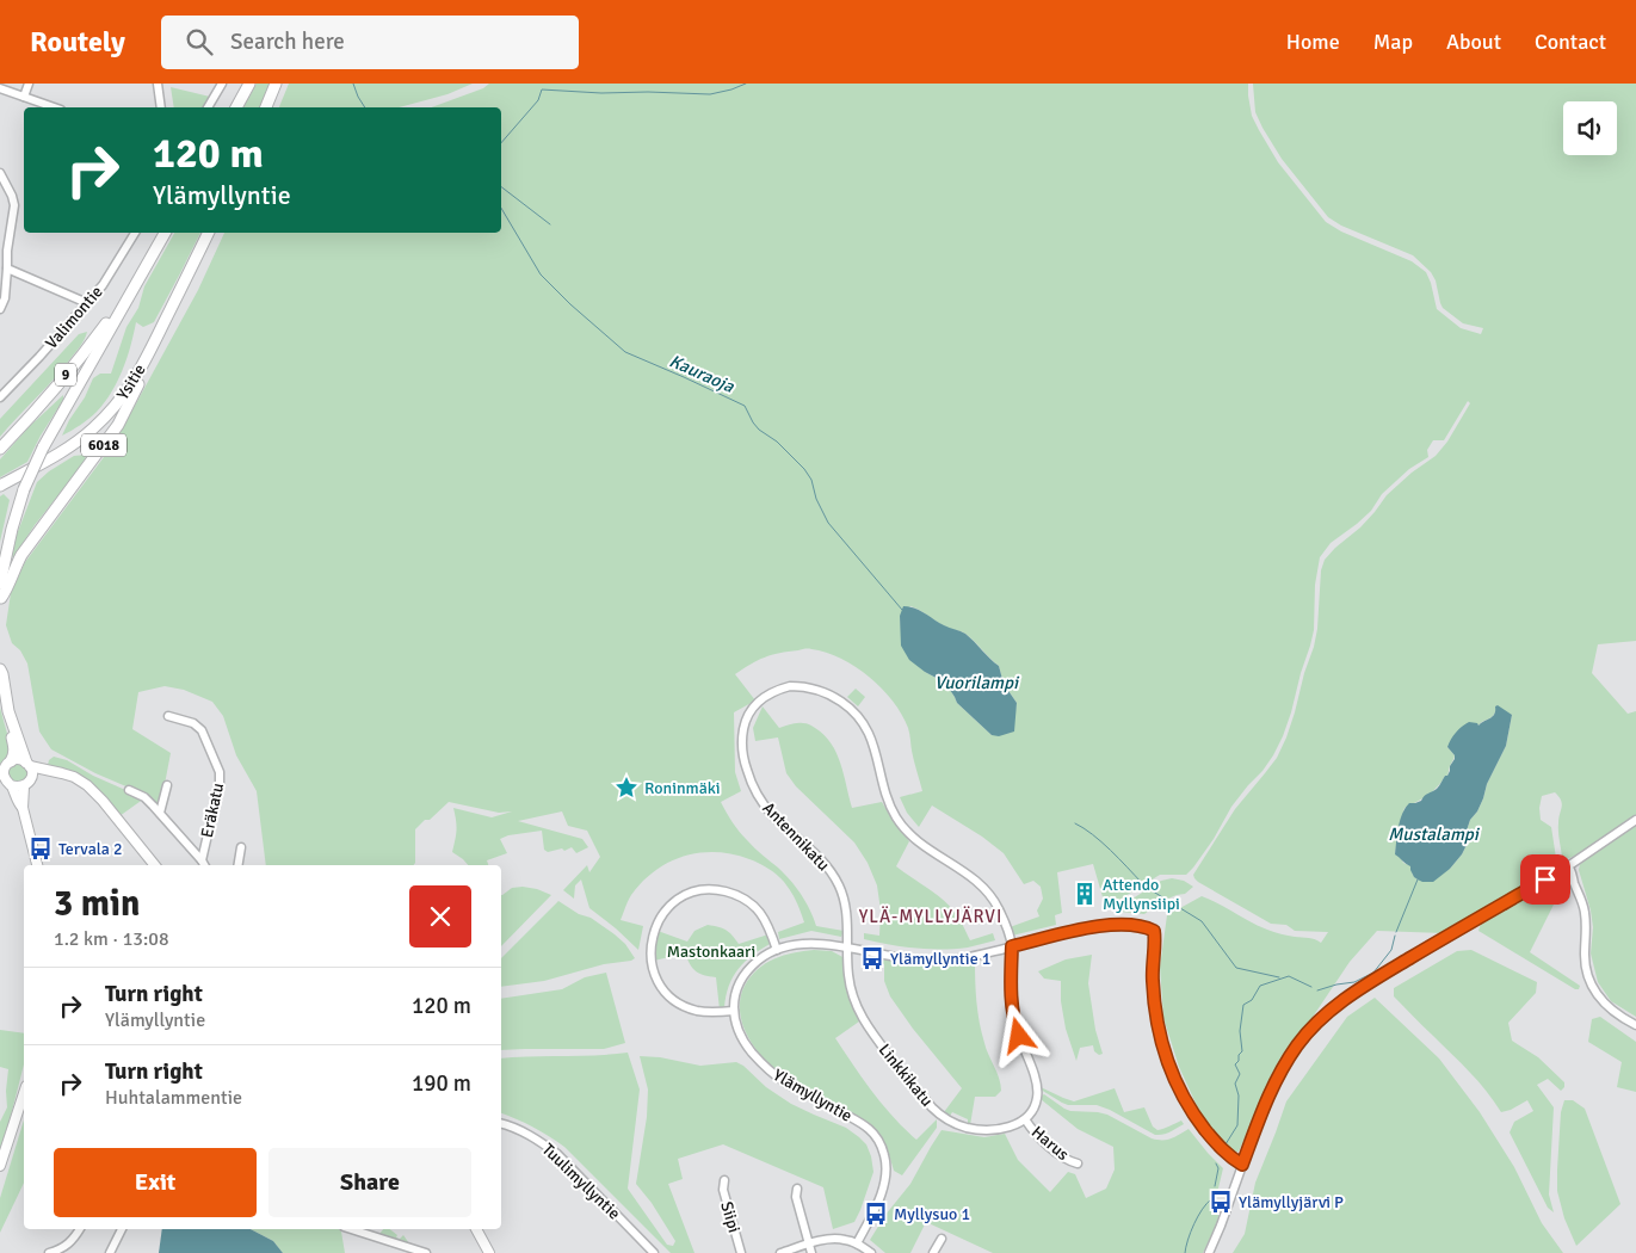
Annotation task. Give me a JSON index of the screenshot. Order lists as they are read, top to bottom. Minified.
{"streets":{"highway":["9","Ysitie","6018"],"street":["Valimontie","Eräkatu","Antennikatu","Linkkikatu","Ylämyllyntie","Harus","Tuulimyllyntie","Siipi"]},"crossings":[["Ysitie","6018"],["Antennikatu","Linkkikatu"],["Linkkikatu","Harus"]],"districts":["YLÄ-MYLLYJÄRVI"],"water":["Kauraoja","Vuorilampi","Mustalampi"],"parks":["Mastonkaari"],"places":{"place":["Roninmäki"],"bus stop":["Tervala 2","Ylämyllyntie 1","Ylämyllyjärvi P","Myllysuo 1"],"building":["Attendo Myllynsiipi"]},"page":{"header":"Routely","search":"Search here","nav":["Home","Map","About","Contact"],"turn":["120 m","Ylämyllyntie"],"heading":["3 min","1.2 km · 13:08"],"list":[{"name":"Turn right","note":"Ylämyllyntie","value":"120 m"},{"name":"Turn right","note":"Huhtalammentie","value":"190 m"}],"buttons":["Exit","Share"]}}
